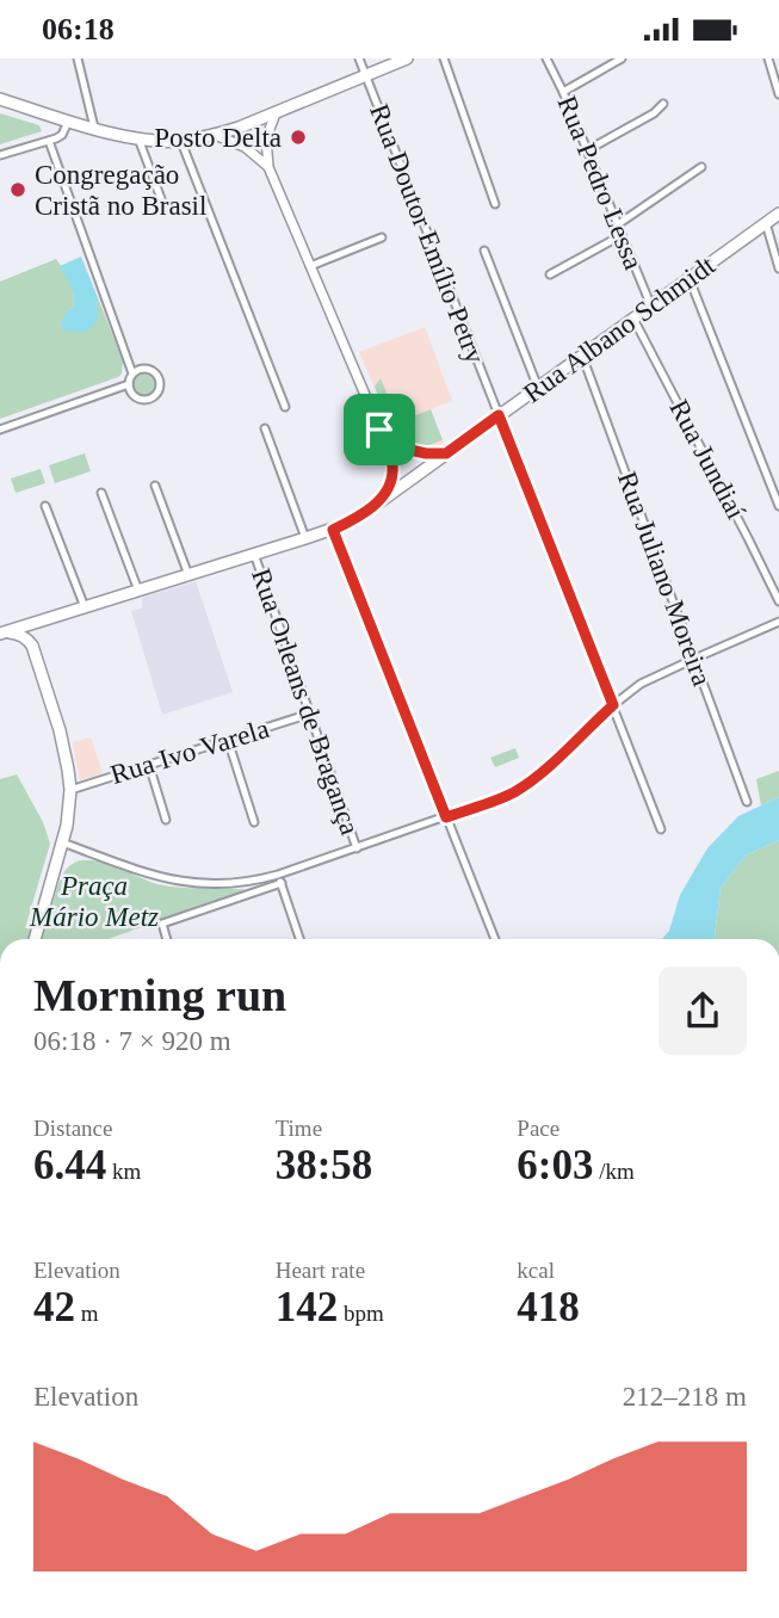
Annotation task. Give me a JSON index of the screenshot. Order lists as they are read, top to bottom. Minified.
{"streets":{"main road":["Rua Albano Schmidt"],"street":["Rua Pedro Lessa","Rua Doutor Emílio Petry","Rua Jundiaí","Rua Juliano Moreira","Rua Orleans de Bragança","Rua Ivo Varela"]},"crossings":[["Rua Pedro Lessa","Rua Albano Schmidt"],["Rua Doutor Emílio Petry","Rua Albano Schmidt"],["Rua Albano Schmidt","Rua Jundiaí"],["Rua Albano Schmidt","Rua Juliano Moreira"],["Rua Albano Schmidt","Rua Orleans de Bragança"],["Rua Orleans de Bragança","Rua Ivo Varela"]],"parks":["Praça Mário Metz"],"places":["Posto Delta","Congregação Cristã no Brasil"],"page":{"status":"06:18","heading":["Morning run","06:18 · 7 × 920 m"],"stats":[["Distance","6.44 km"],["Time","38:58"],["Pace","6:03 /km"],["Elevation","42 m"],["Heart rate","142 bpm"],["kcal","418"]],"chart":["Elevation","212–218 m"]}}
